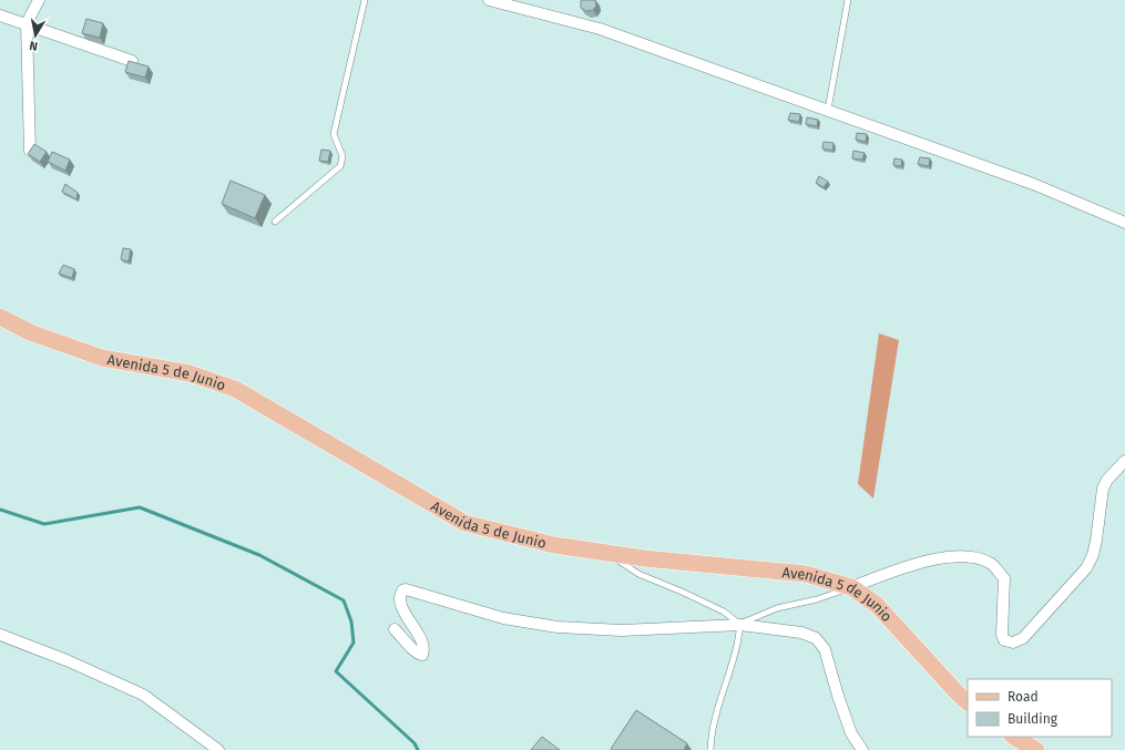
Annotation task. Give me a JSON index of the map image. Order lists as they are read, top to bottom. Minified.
{"streets":{"main road":["Avenida 5 de Junio"]},"legend":["Road","Building"],"north":"bottom"}
